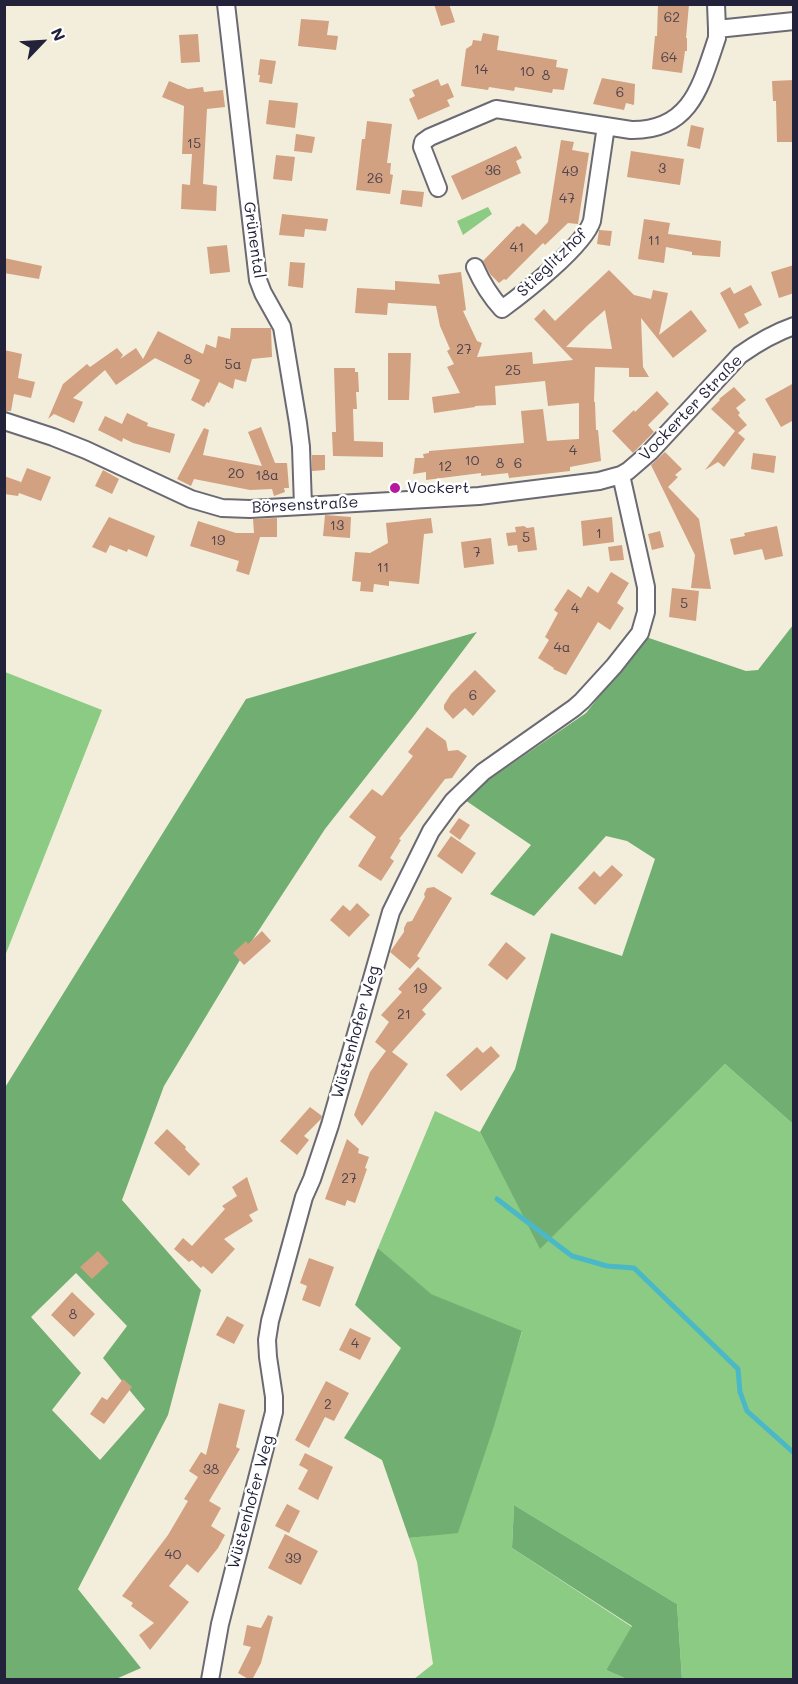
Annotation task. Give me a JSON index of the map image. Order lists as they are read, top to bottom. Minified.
{"streets":{"street":["Grünental","Stieglitzhof","Vockerter Straße","Börsenstraße","Wüstenhofer Weg"]},"crossings":[["Grünental","Börsenstraße"],["Vockerter Straße","Börsenstraße"],["Vockerter Straße","Wüstenhofer Weg"],["Börsenstraße","Wüstenhofer Weg"]],"places":["Vockert"],"house_numbers":["62","64","14","10","8","6","15","3","36","49","26","47","11","41","27","8","5a","25","4","10","8","6","12","20","18a","13","1","5","19","7","11","5","4","4a","6","19","21","27","8","4","2","38","40","39"],"north":"top right"}
